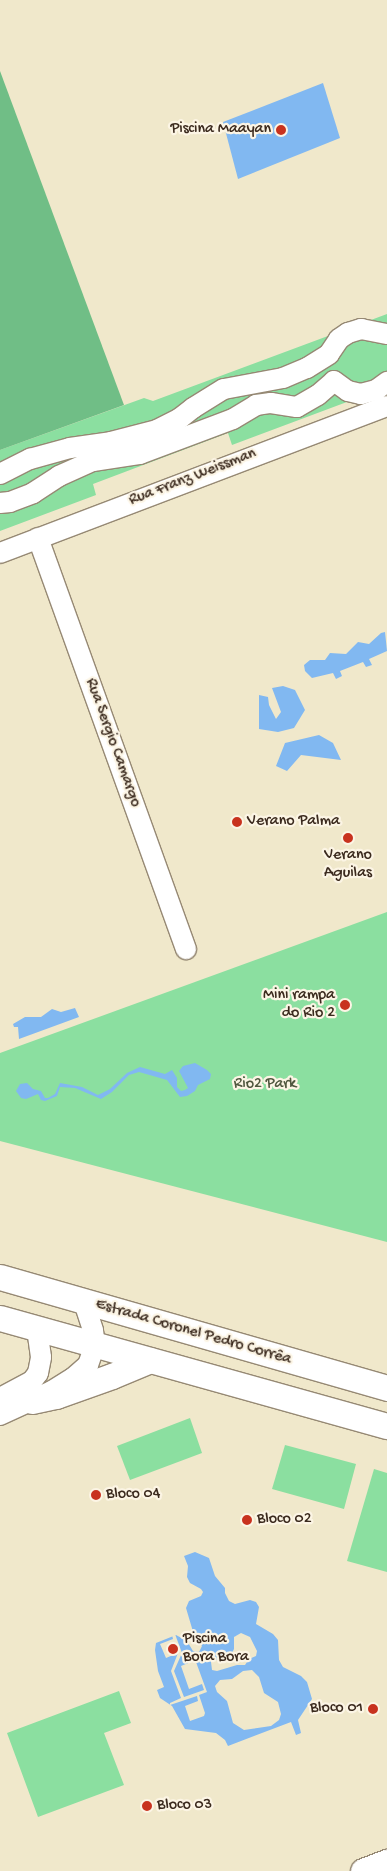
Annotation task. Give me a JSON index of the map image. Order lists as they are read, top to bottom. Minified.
{"streets":{"main road":["Estrada Coronel Pedro Corrêa"],"street":["Rua Franz Weissman","Rua Sergio Camargo"]},"crossings":[["Rua Franz Weissman","Rua Sergio Camargo"]],"parks":["Rio2 Park"],"places":["Piscina Maayan","Verano Palma","Verano Aguilas","Mini rampa do Rio 2","Bloco 04","Bloco 02","Piscina Bora Bora","Bloco 01","Bloco 03"]}
